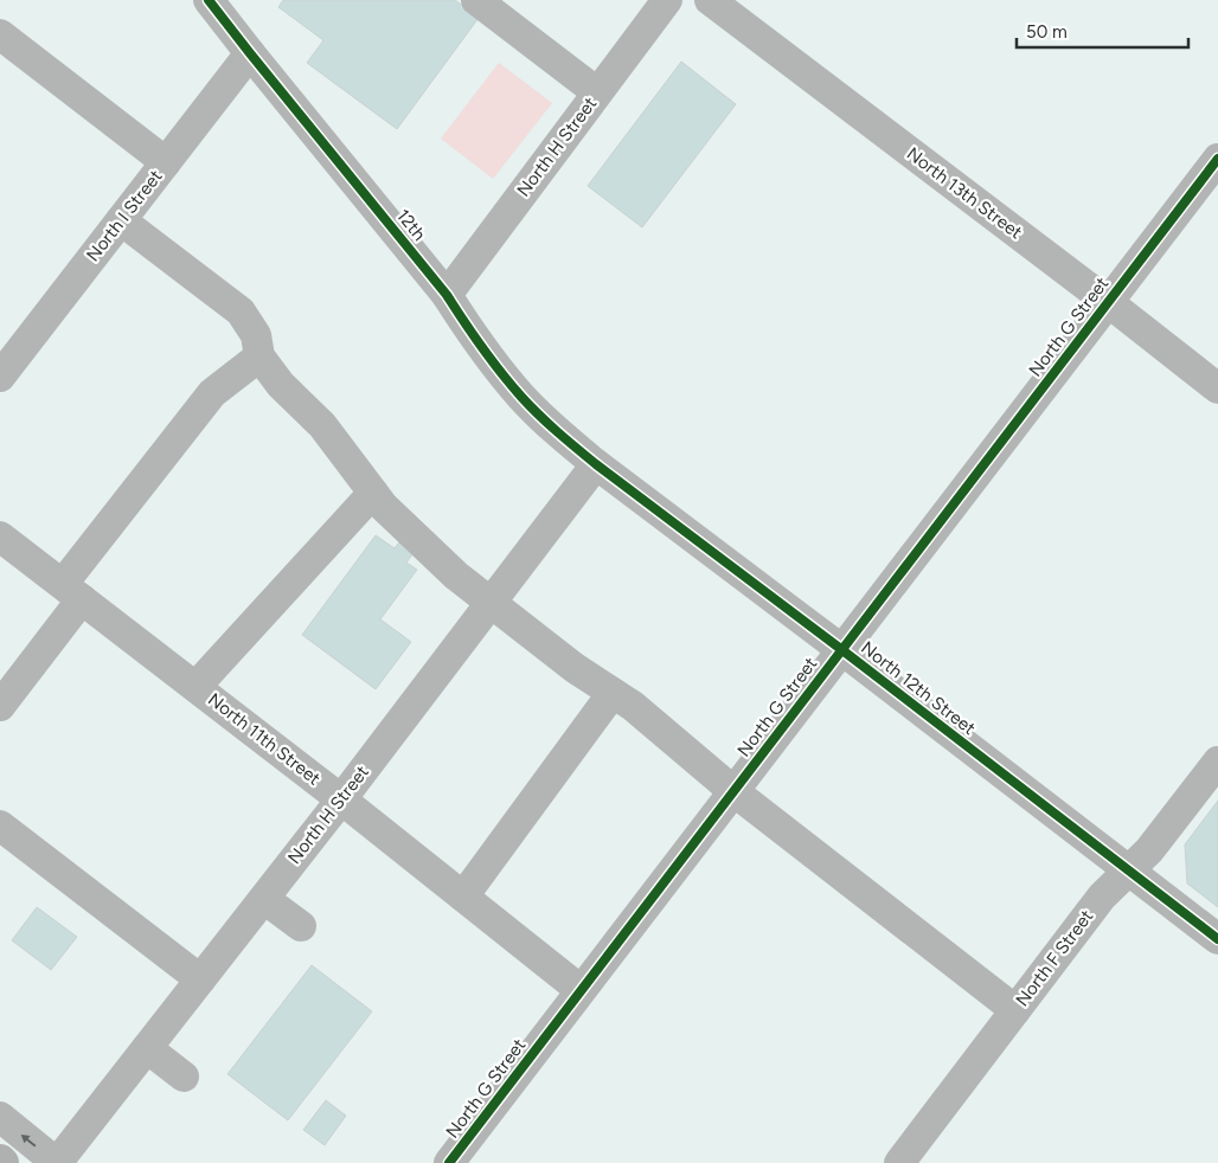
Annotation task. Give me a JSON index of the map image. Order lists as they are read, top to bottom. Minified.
{"streets":{"street":["North H Street","North 13th Street","North I Street","12th","North G Street","North 12th Street","North 11th Street","North F Street"]},"crossings":[["North H Street","12th"],["North H Street","North 12th Street"],["North H Street","North 11th Street"],["North 13th Street","North G Street"],["North I Street","12th"],["12th","North 12th Street"],["North G Street","North 12th Street"],["North G Street","North 11th Street"],["North 12th Street","North F Street"]],"scale_bar":"50 m"}
